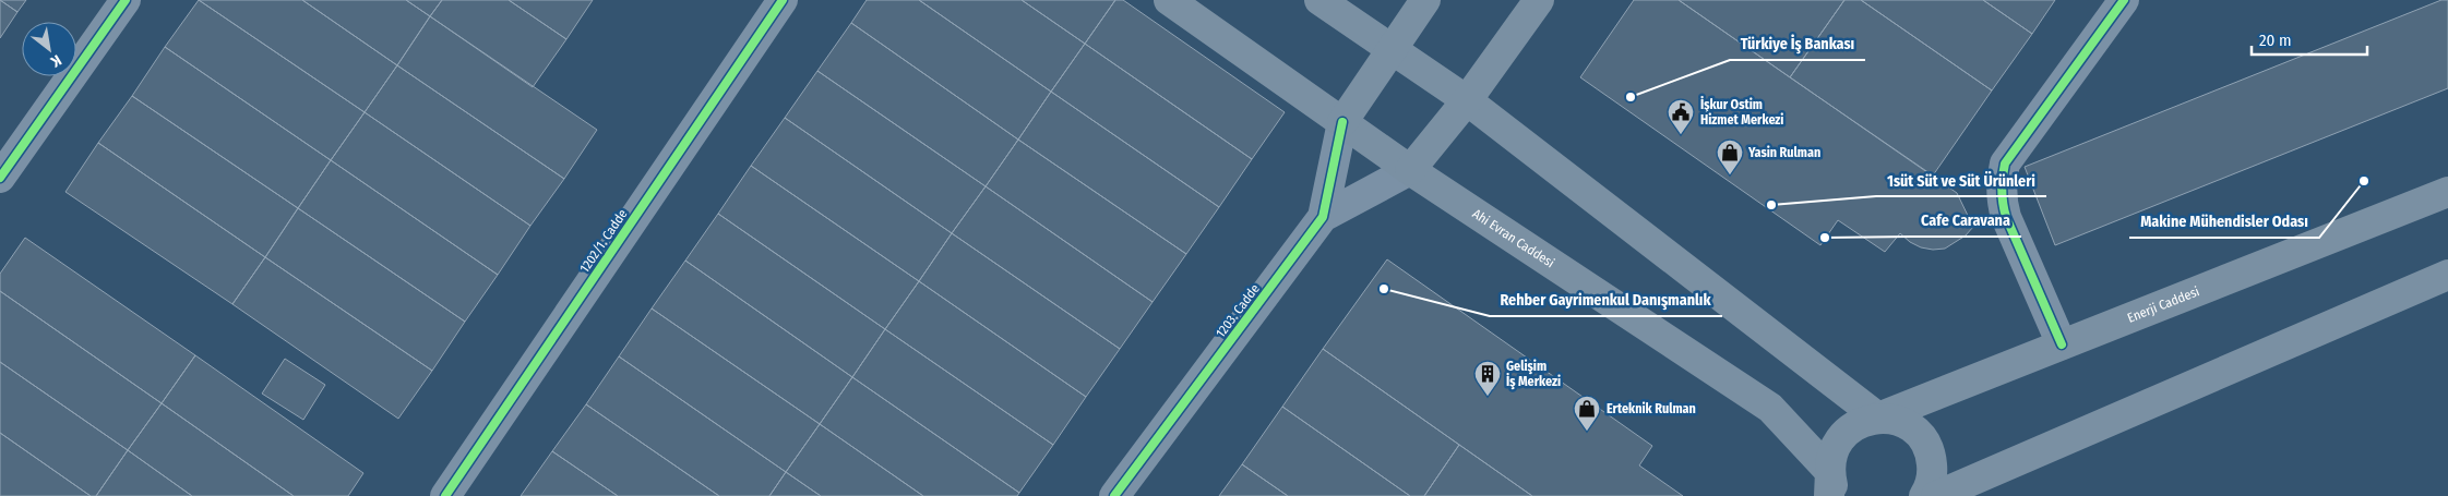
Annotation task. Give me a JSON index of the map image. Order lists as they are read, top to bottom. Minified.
{"streets":{"main road":["Ahi Evran Caddesi","Enerji Caddesi","1203. Cadde"],"street":["1202/1. Cadde"]},"crossings":[["Ahi Evran Caddesi","Enerji Caddesi"],["Ahi Evran Caddesi","1203. Cadde"]],"places":{"other":["Türkiye İş Bankası","Makine Mühendisler Odası","1süt Süt ve Süt Ürünleri","Cafe Caravana","Rehber Gayrimenkul Danışmanlık"],"public building":["İşkur Ostim Hizmet Merkezi"],"shop":["Yasin Rulman","Erteknik Rulman"],"building":["Gelişim İş Merkezi"]},"scale_bar":"20 m","north":"bottom right"}
